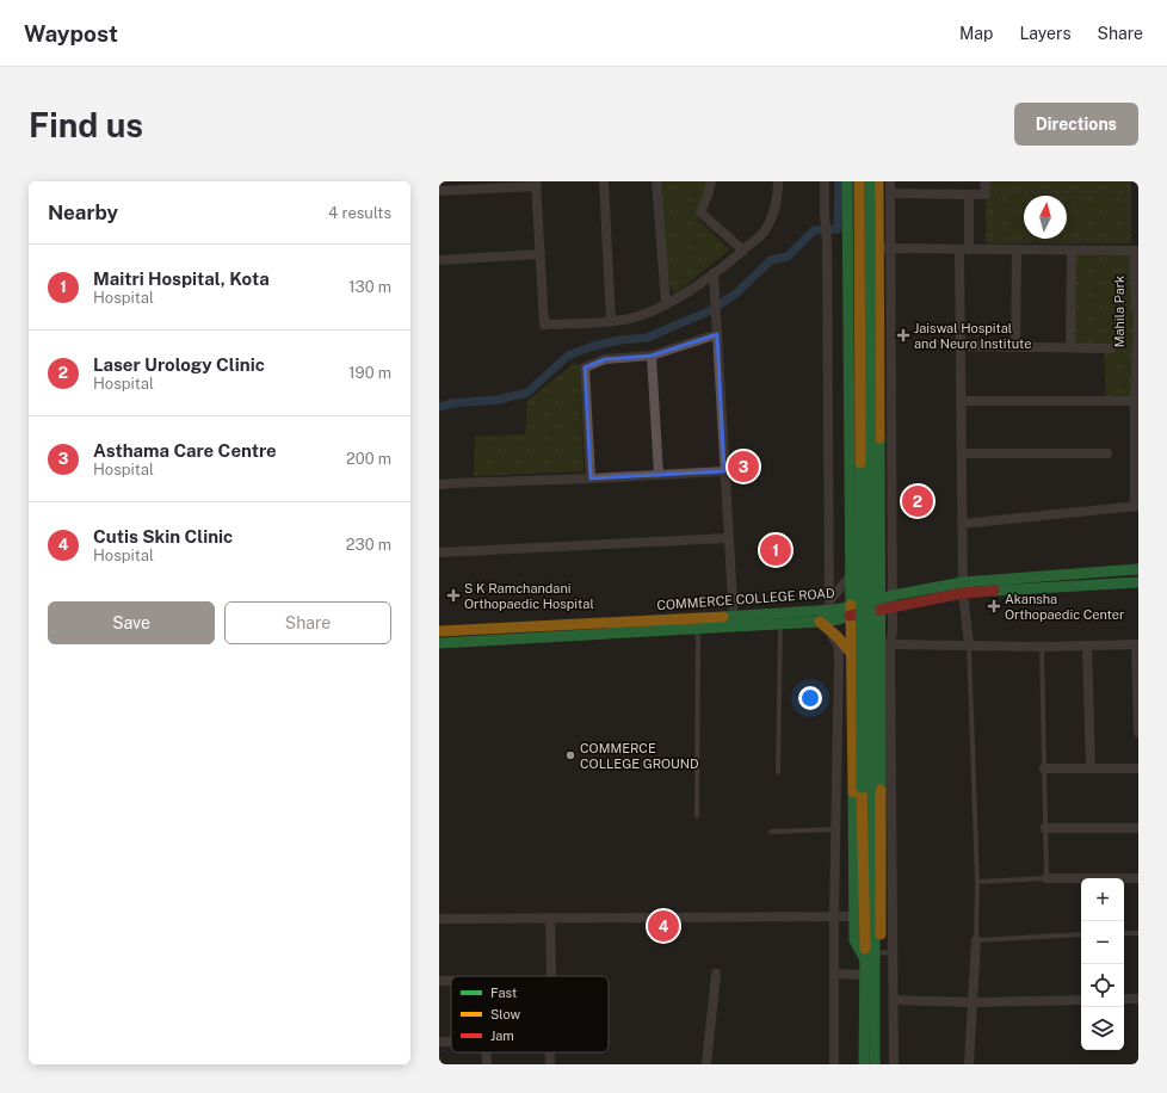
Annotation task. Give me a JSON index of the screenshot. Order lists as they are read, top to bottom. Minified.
{"streets":{"street":["COMMERCE COLLEGE ROAD"]},"places":{"health":["Jaiswal Hospital and Neuro Institute","S K Ramchandani Orthopaedic Hospital","Akansha Orthopaedic Center"],"other":["COMMERCE COLLEGE GROUND"]},"legend":["Fast","Slow","Jam"],"north":"top","page":{"header":"Waypost","nav":["Map","Layers","Share"],"buttons":["Directions",["Save","Share"]],"title":"Find us","heading":["Nearby","4 results"],"list":[{"mark":"1","name":"Maitri Hospital, Kota","note":"Hospital","value":"130 m"},{"mark":"2","name":"Laser Urology Clinic","note":"Hospital","value":"190 m"},{"mark":"3","name":"Asthama Care Centre","note":"Hospital","value":"200 m"},{"mark":"4","name":"Cutis Skin Clinic","note":"Hospital","value":"230 m"}],"pins":["3","2","1","4"],"map_buttons":["+","−"]}}
